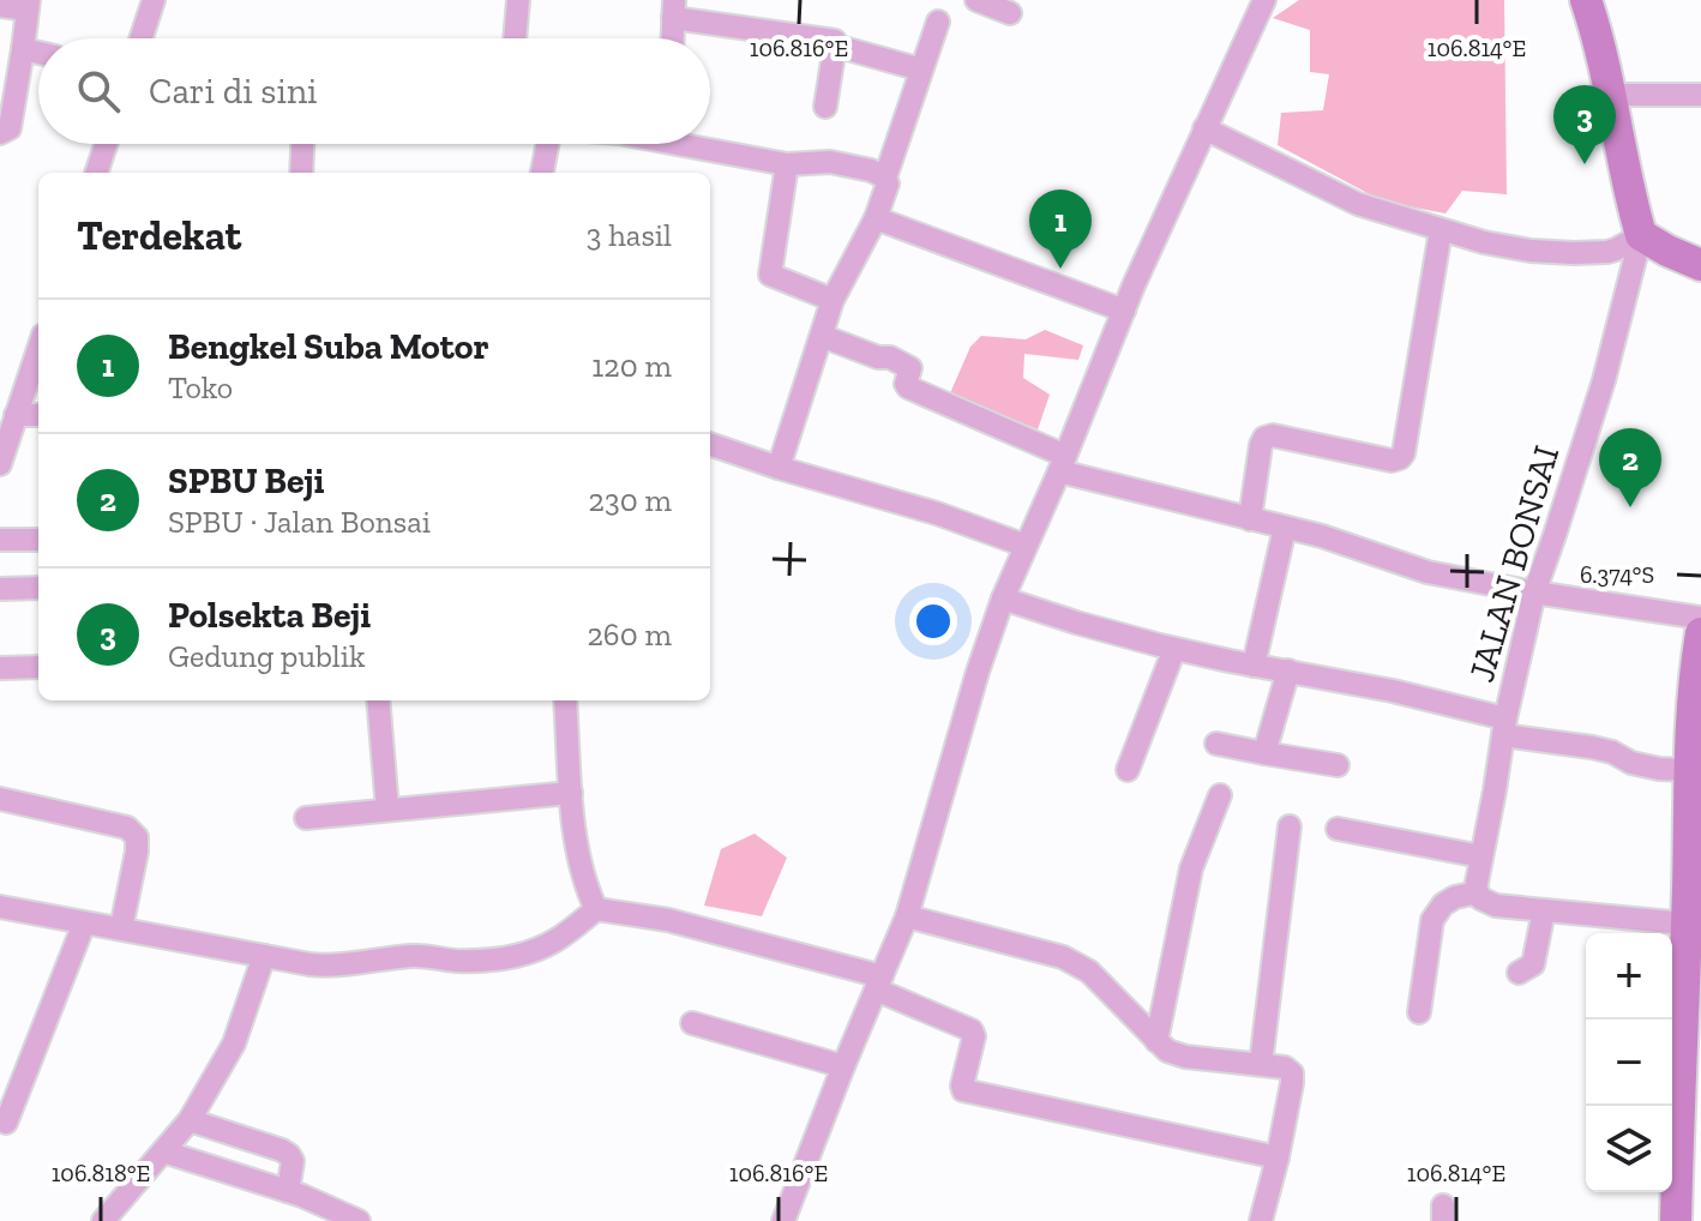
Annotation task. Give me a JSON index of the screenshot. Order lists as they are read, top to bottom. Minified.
{"streets":{"street":["JALAN BONSAI"]},"page":{"search":"Cari di sini","pins":["3","1","2"],"heading":["Terdekat","3 hasil"],"list":[{"mark":"1","name":"Bengkel Suba Motor","note":"Toko","value":"120 m"},{"mark":"2","name":"SPBU Beji","note":"SPBU · Jalan Bonsai","value":"230 m"},{"mark":"3","name":"Polsekta Beji","note":"Gedung publik","value":"260 m"}],"map_buttons":["+","−"]},"coordinates":["106.816°E","106.814°E","6.374°S","106.818°E"]}
